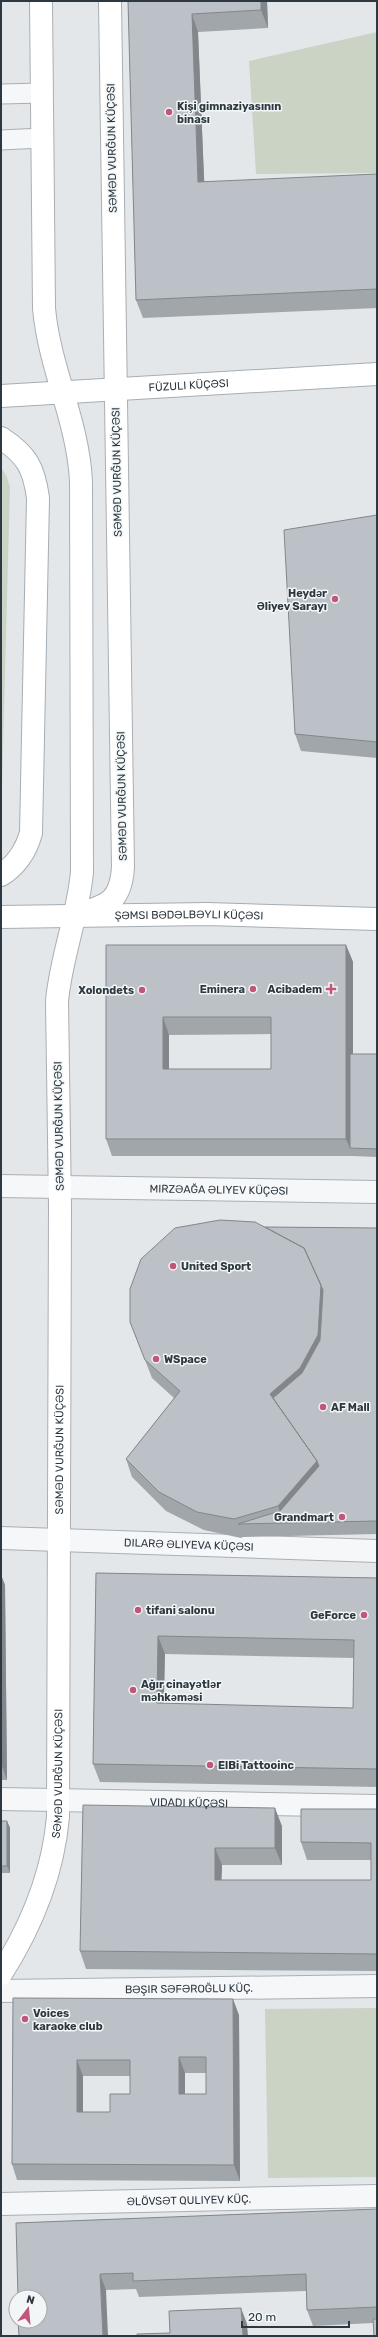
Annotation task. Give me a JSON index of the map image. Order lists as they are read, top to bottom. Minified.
{"streets":{"main road":["SƏMƏD VURĞUN KÜÇƏSI","FÜZULI KÜÇƏSI","ŞƏMSI BƏDƏLBƏYLI KÜÇƏSI"],"street":["MIRZƏAĞA ƏLIYEV KÜÇƏSI","DILARƏ ƏLIYEVA KÜÇƏSI","VIDADI KÜÇƏSI","BƏŞIR SƏFƏROĞLU KÜÇ.","ƏLÖVSƏT QULIYEV KÜÇ."]},"crossings":[["SƏMƏD VURĞUN KÜÇƏSI","FÜZULI KÜÇƏSI"],["SƏMƏD VURĞUN KÜÇƏSI","ŞƏMSI BƏDƏLBƏYLI KÜÇƏSI"],["SƏMƏD VURĞUN KÜÇƏSI","MIRZƏAĞA ƏLIYEV KÜÇƏSI"],["SƏMƏD VURĞUN KÜÇƏSI","DILARƏ ƏLIYEVA KÜÇƏSI"],["SƏMƏD VURĞUN KÜÇƏSI","VIDADI KÜÇƏSI"]],"places":{"other":["Kişi gimnaziyasının binası","Heydər Əliyev Sarayı","Eminera","Xolondets","United Sport","WSpace","AF Mall","Grandmart","tifani salonu","GeForce","Ağır cinayətlər məhkəməsi","ElBi Tattooinc","Voices karaoke club"],"health":["Acibadem"]},"scale_bar":"20 m","north":"top"}
